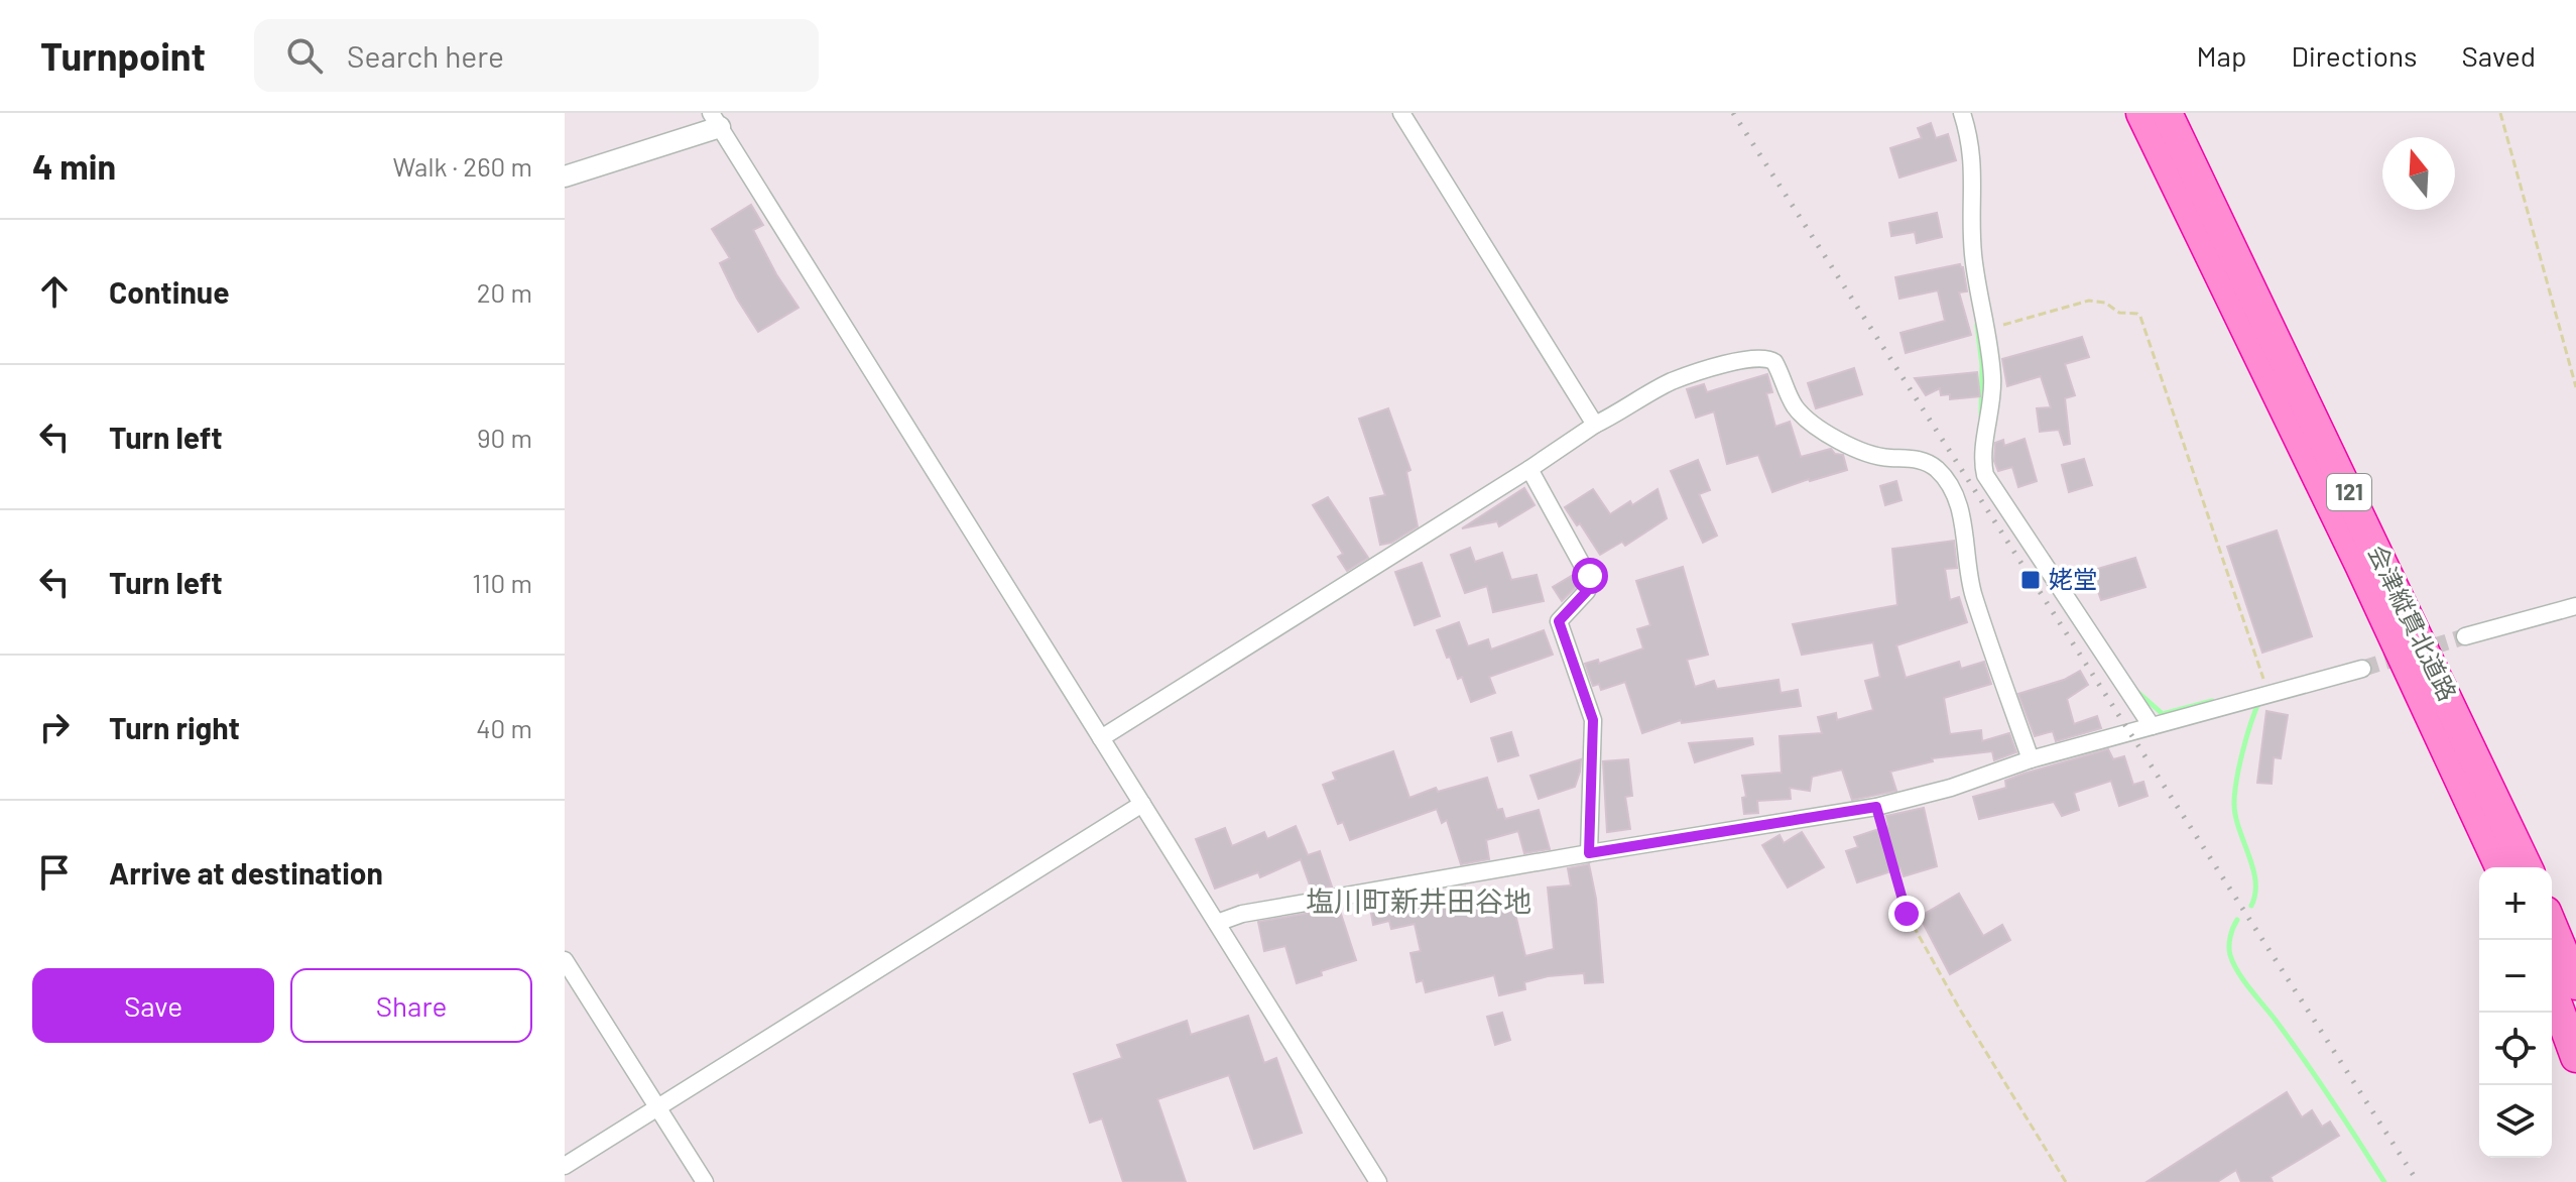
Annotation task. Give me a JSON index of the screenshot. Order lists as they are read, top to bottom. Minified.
{"streets":{"highway":["121","会津縦貫北道路"]},"districts":["塩川町新井田谷地"],"places":{"transit":["姥堂"]},"north":"top","page":{"header":"Turnpoint","search":"Search here","nav":["Map","Directions","Saved"],"heading":["4 min","Walk · 260 m"],"list":[["Continue","20 m"],["Turn left","90 m"],["Turn left","110 m"],["Turn right","40 m"],"Arrive at destination"],"map_buttons":["+","−"],"buttons":["Save","Share"]}}
